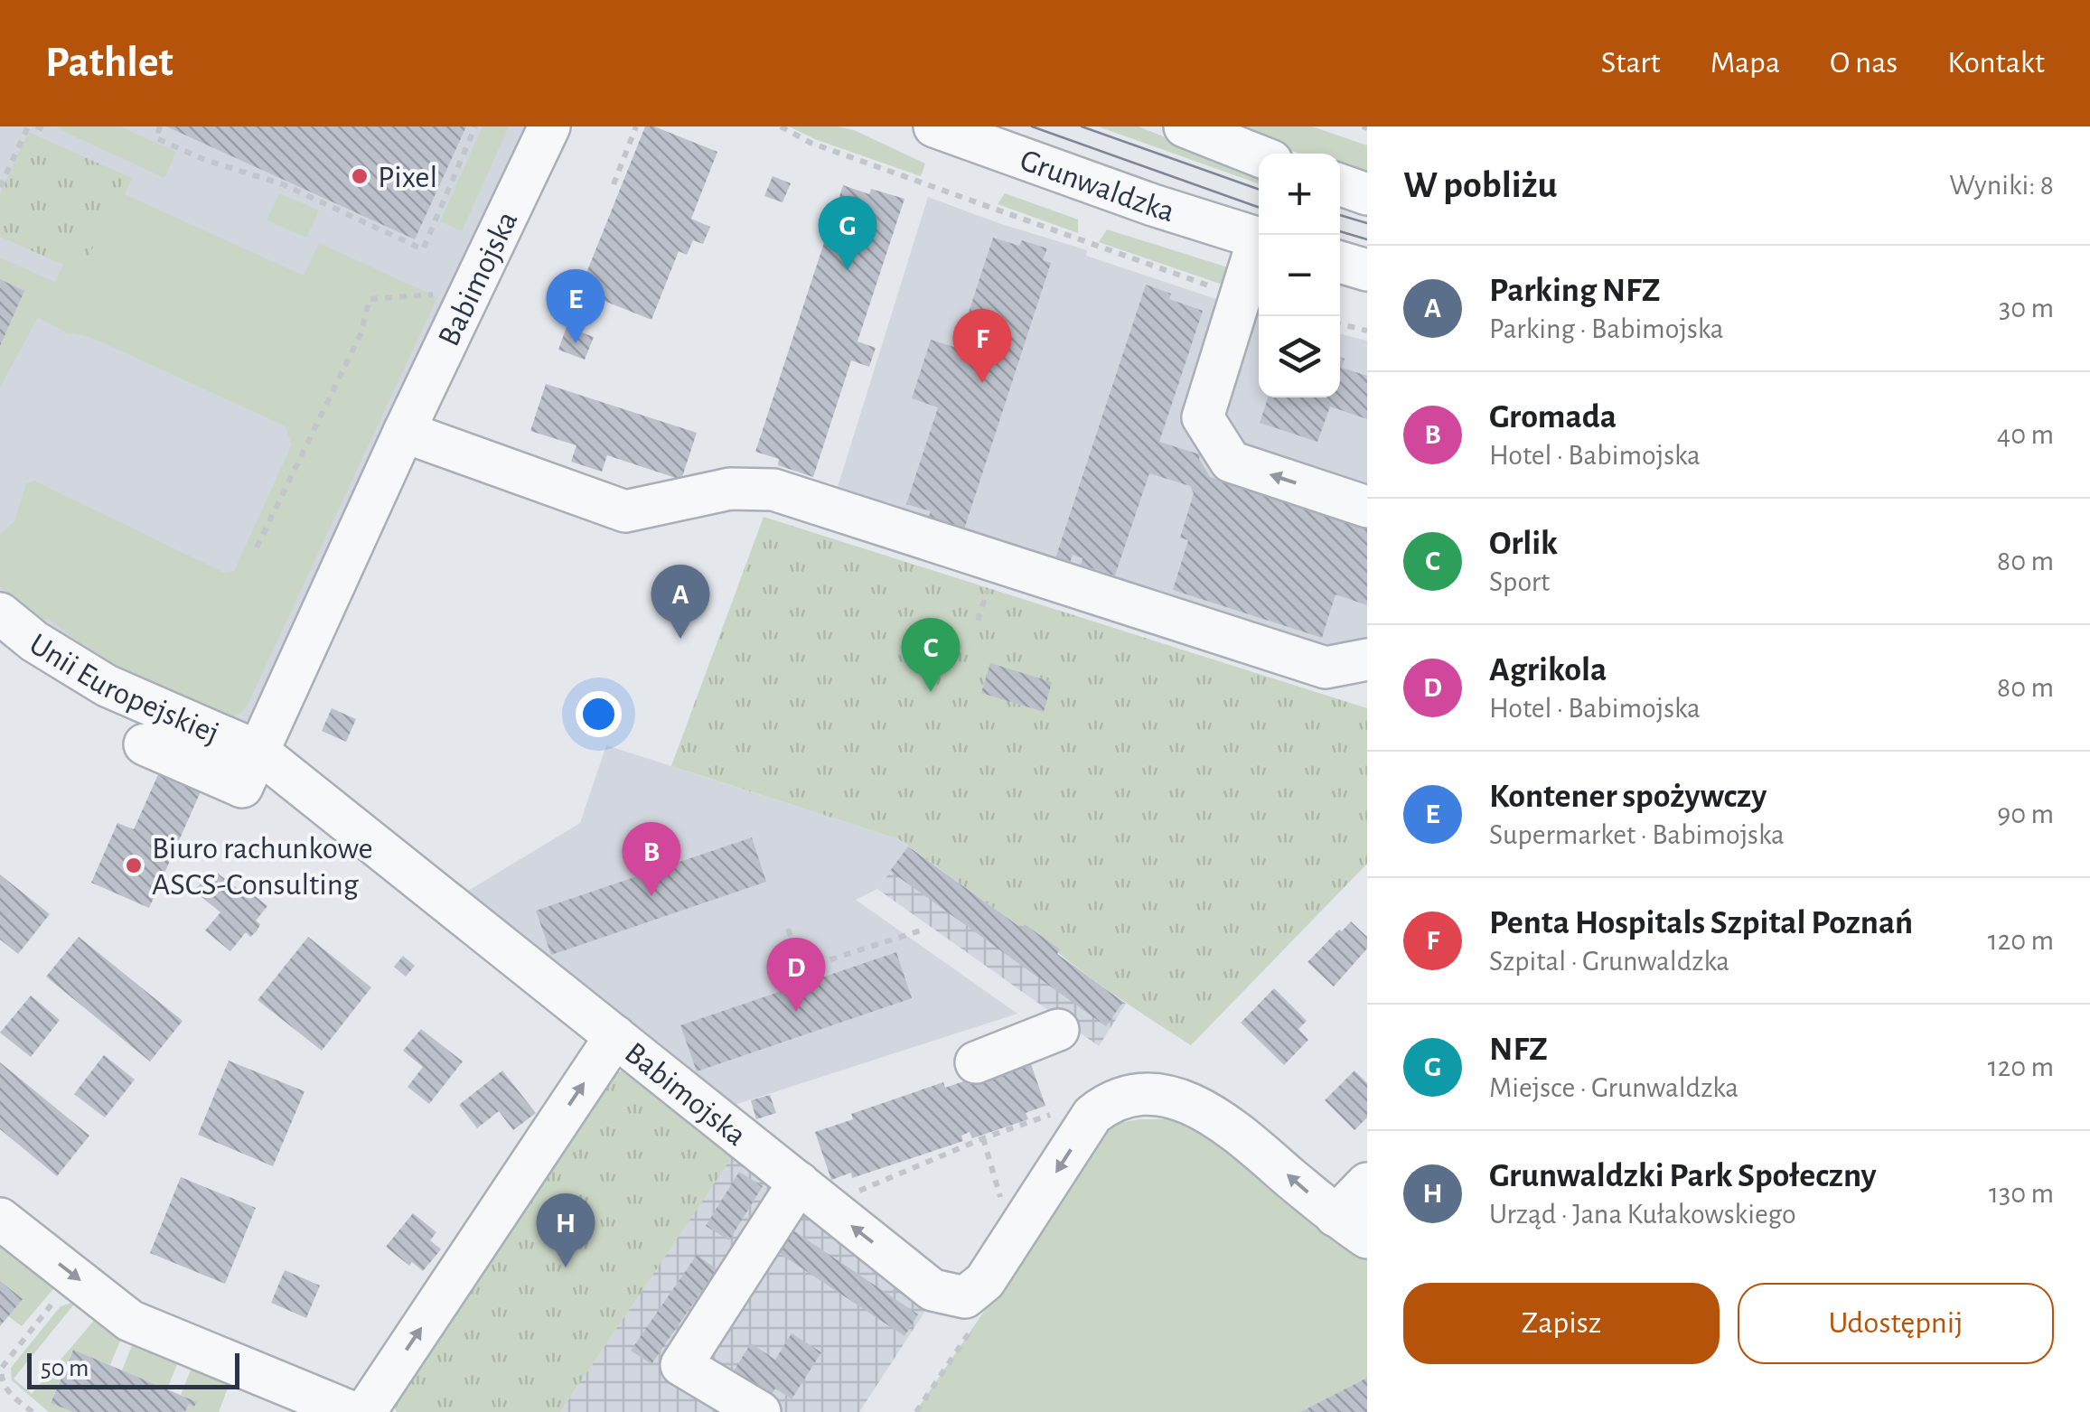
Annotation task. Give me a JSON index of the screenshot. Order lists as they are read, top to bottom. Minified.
{"streets":{"street":["Grunwaldzka","Babimojska","Unii Europejskiej"]},"crossings":[["Babimojska","Unii Europejskiej"]],"places":["Pixel","Biuro rachunkowe ASCS-Consulting"],"scale_bar":"50 m","page":{"header":"Pathlet","nav":["Start","Mapa","O nas","Kontakt"],"heading":["W pobliżu","Wyniki: 8"],"map_buttons":["+","−"],"pins":["G","E","F","A","C","B","D","H"],"list":[{"mark":"A","name":"Parking NFZ","note":"Parking · Babimojska","value":"30 m"},{"mark":"B","name":"Gromada","note":"Hotel · Babimojska","value":"40 m"},{"mark":"C","name":"Orlik","note":"Sport","value":"80 m"},{"mark":"D","name":"Agrikola","note":"Hotel · Babimojska","value":"80 m"},{"mark":"E","name":"Kontener spożywczy","note":"Supermarket · Babimojska","value":"90 m"},{"mark":"F","name":"Penta Hospitals Szpital Poznań","note":"Szpital · Grunwaldzka","value":"120 m"},{"mark":"G","name":"NFZ","note":"Miejsce · Grunwaldzka","value":"120 m"},{"mark":"H","name":"Grunwaldzki Park Społeczny","note":"Urząd · Jana Kułakowskiego","value":"130 m"}],"buttons":["Zapisz","Udostępnij"],"scale":"50 m"}}
